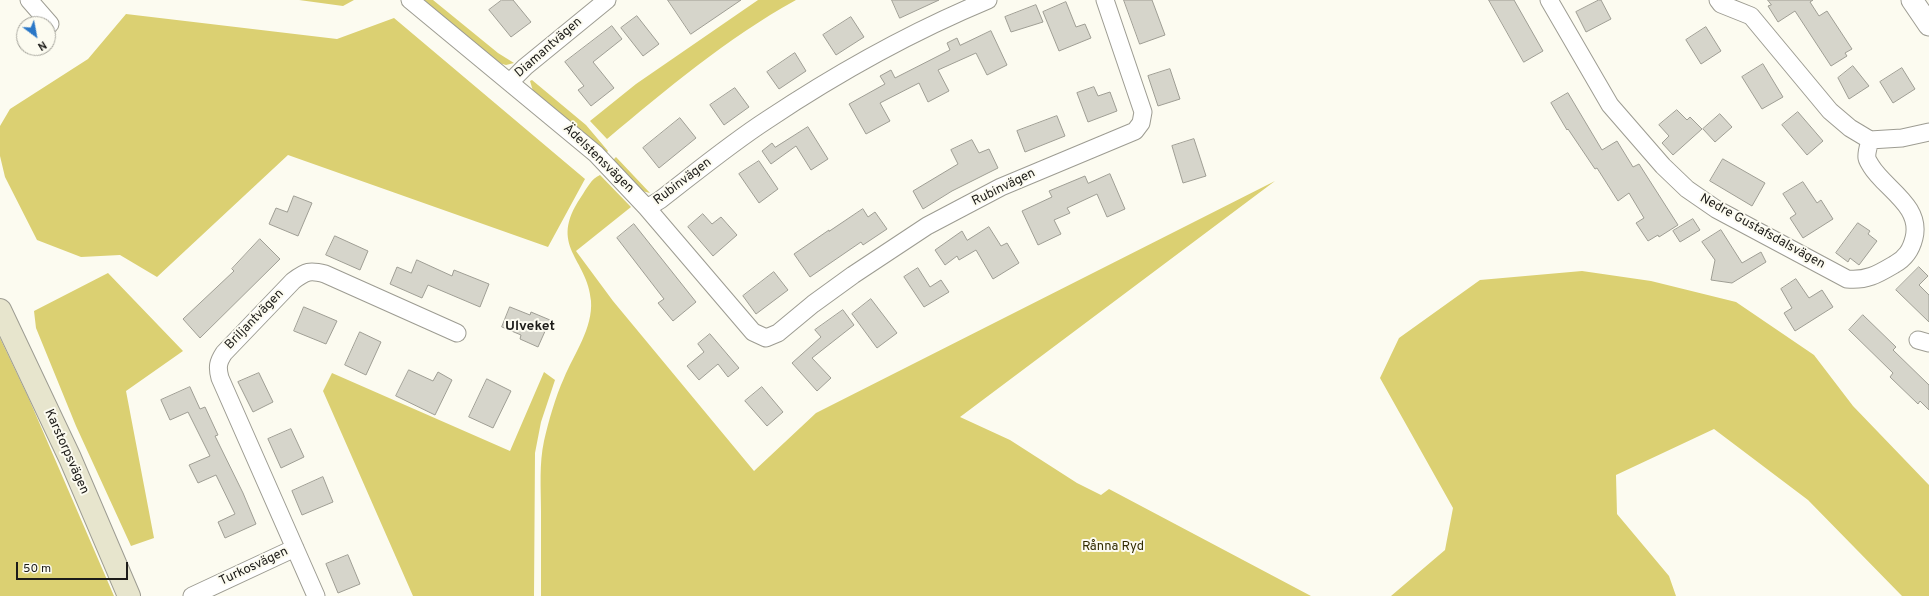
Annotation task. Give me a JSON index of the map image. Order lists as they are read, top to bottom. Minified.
{"streets":{"main road":["Karstorpsvägen"],"street":["Diamantvägen","Ädelstensvägen","Rubinvägen","Nedre Gustafsdalsvägen","Briljantvägen","Turkosvägen"]},"crossings":[["Diamantvägen","Ädelstensvägen"],["Ädelstensvägen","Rubinvägen"],["Briljantvägen","Turkosvägen"]],"districts":["Ulveket"],"parks":["Rånna Ryd"],"scale_bar":"50 m","north":"bottom right"}
